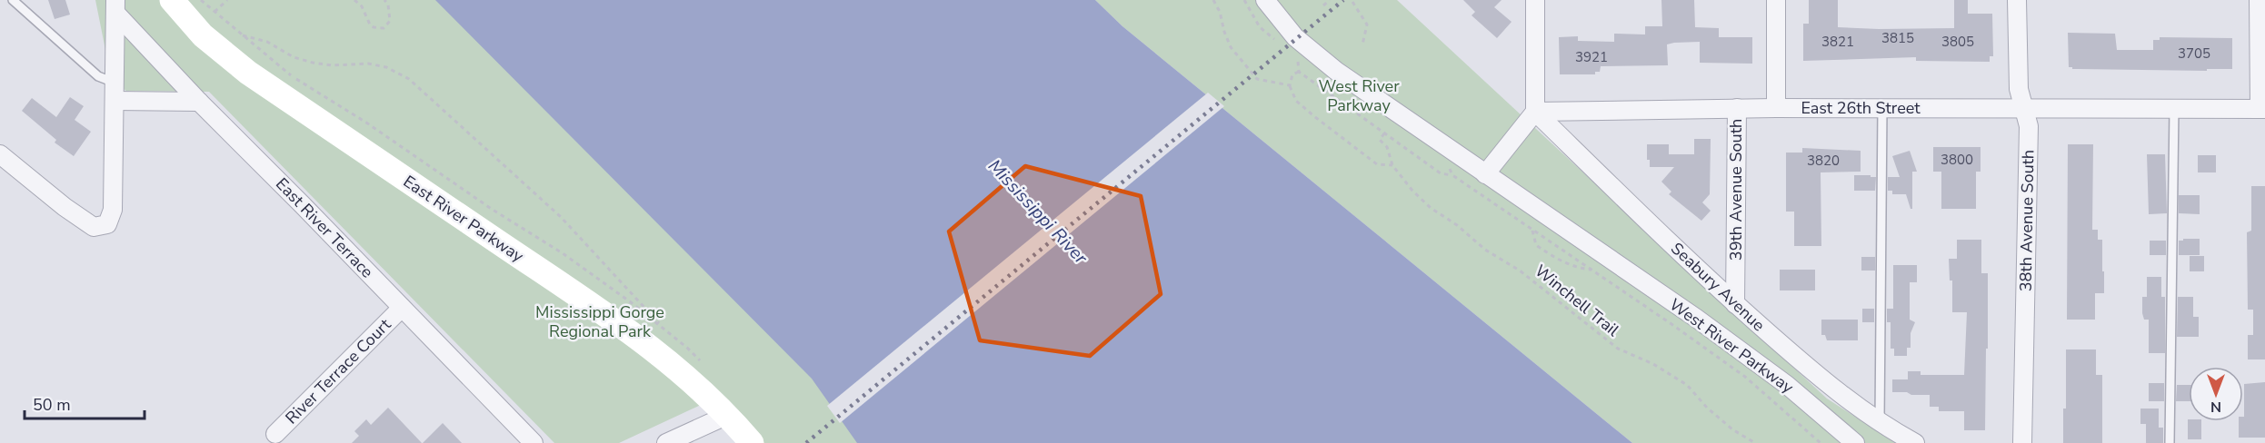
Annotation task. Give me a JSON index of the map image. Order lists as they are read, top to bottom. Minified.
{"streets":{"street":["East 26th Street","39th Avenue South","East River Parkway","38th Avenue South","East River Terrace","Seabury Avenue","West River Parkway","River Terrace Court"],"path":["Winchell Trail"]},"crossings":[["East 26th Street","39th Avenue South"],["East 26th Street","38th Avenue South"],["East 26th Street","Seabury Avenue"],["39th Avenue South","Seabury Avenue"],["East River Terrace","River Terrace Court"]],"water":["Mississippi River"],"parks":["West River Parkway","Mississippi Gorge Regional Park"],"house_numbers":["3815","3821","3805","3705","3921","3800","3820"],"scale_bar":"50 m","north":"bottom"}
